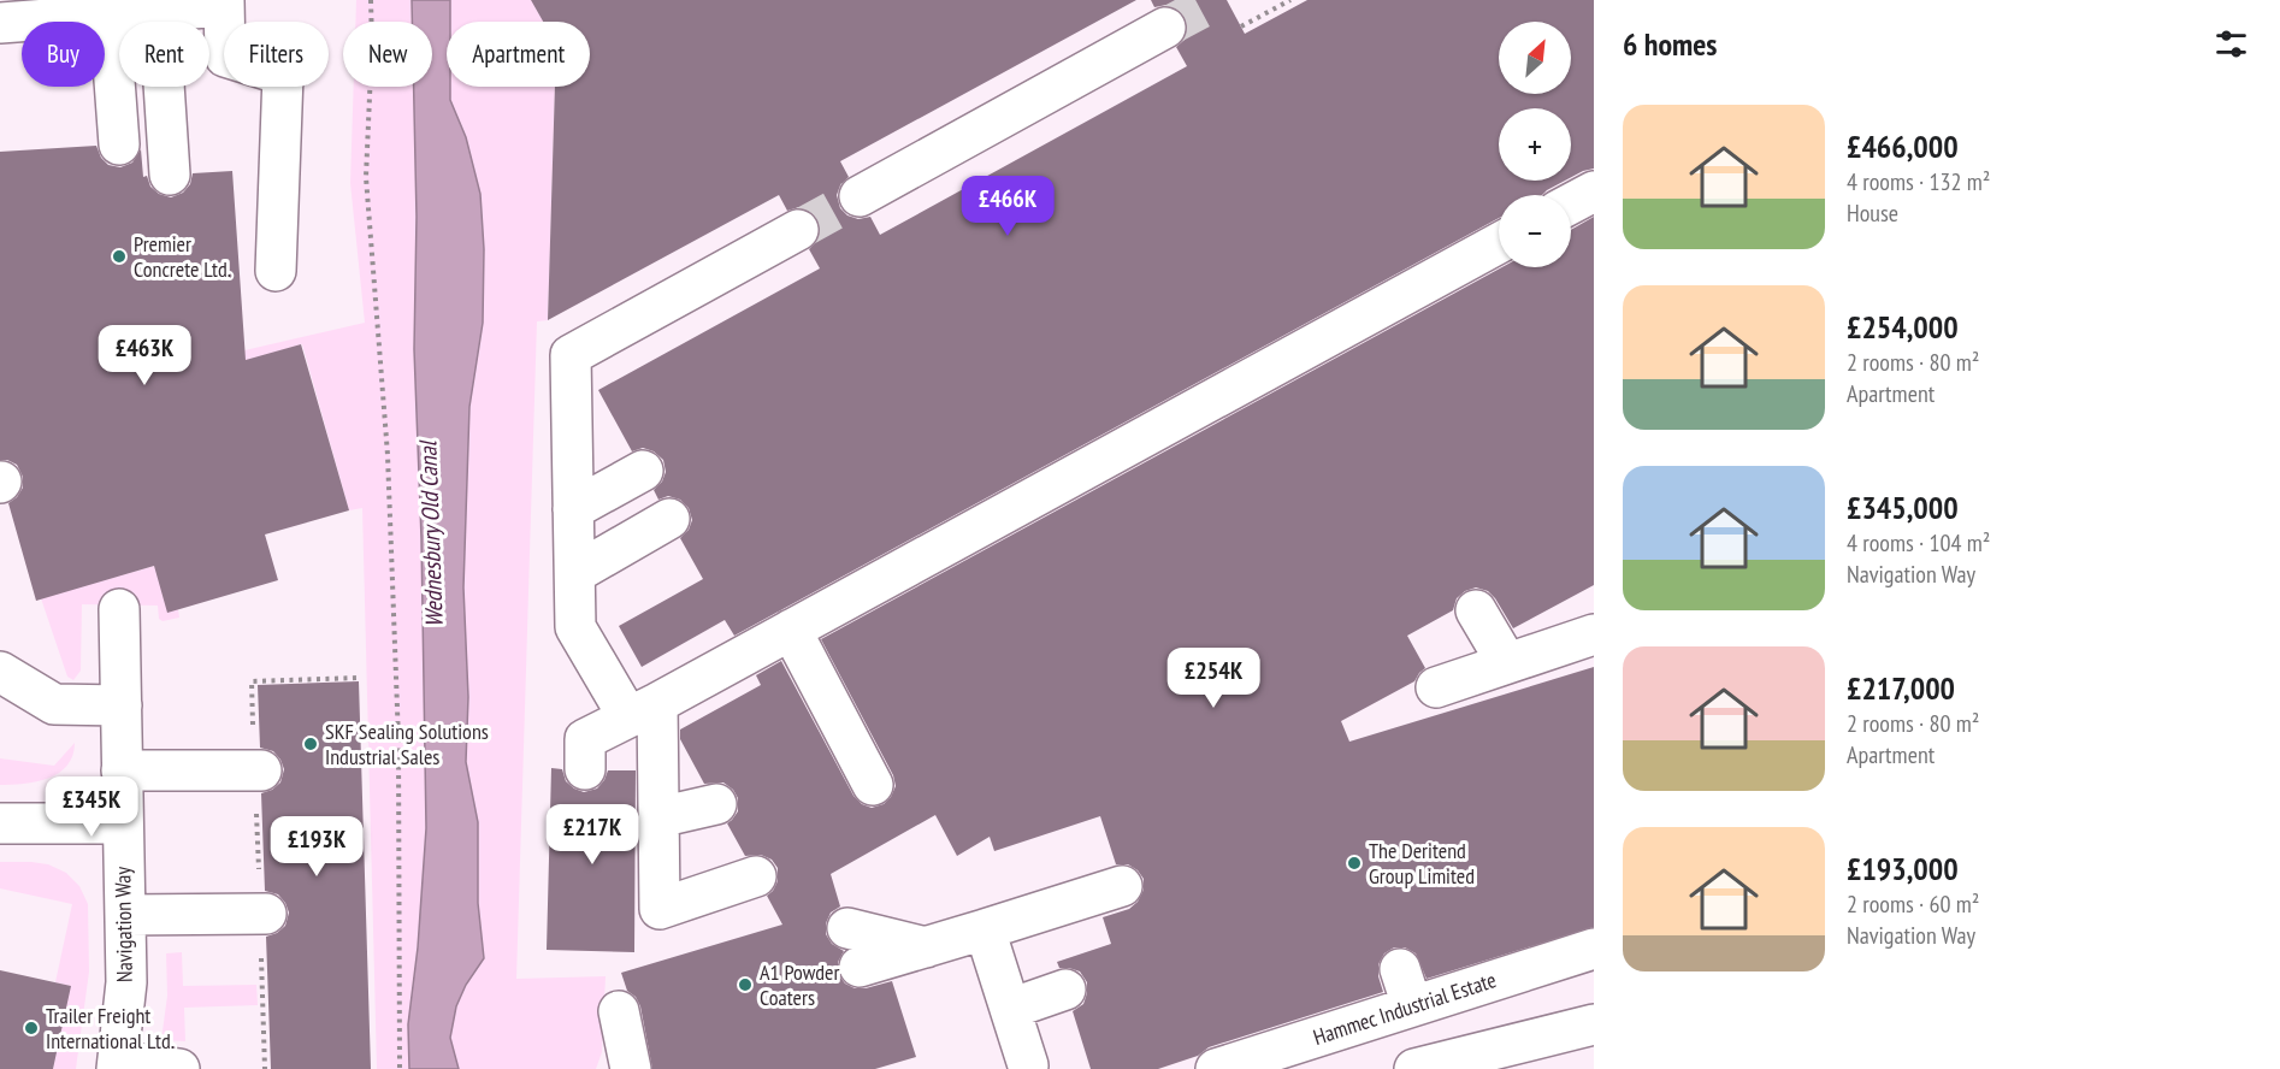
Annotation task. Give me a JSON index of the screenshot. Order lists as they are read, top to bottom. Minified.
{"streets":{"street":["Navigation Way","Hammec Industrial Estate"]},"water":["Wednesbury Old Canal"],"places":["Premier Concrete Ltd.","SKF Sealing Solutions Industrial Sales","The Deritend Group Limited","A1 Powder Coaters","Trailer Freight International Ltd."],"north":"top right","page":{"heading":"6 homes","map_buttons":["+","−"],"chip":["Buy","Rent","Filters","New","Apartment"],"list":[{"name":"£466,000","note":"4 rooms · 132 m² · House"},{"name":"£254,000","note":"2 rooms · 80 m² · Apartment"},{"name":"£345,000","note":"4 rooms · 104 m² · Navigation Way"},{"name":"£217,000","note":"2 rooms · 80 m² · Apartment"},{"name":"£193,000","note":"2 rooms · 60 m² · Navigation Way"}],"price":["£466K","£463K","£254K","£345K","£217K","£193K"]}}
